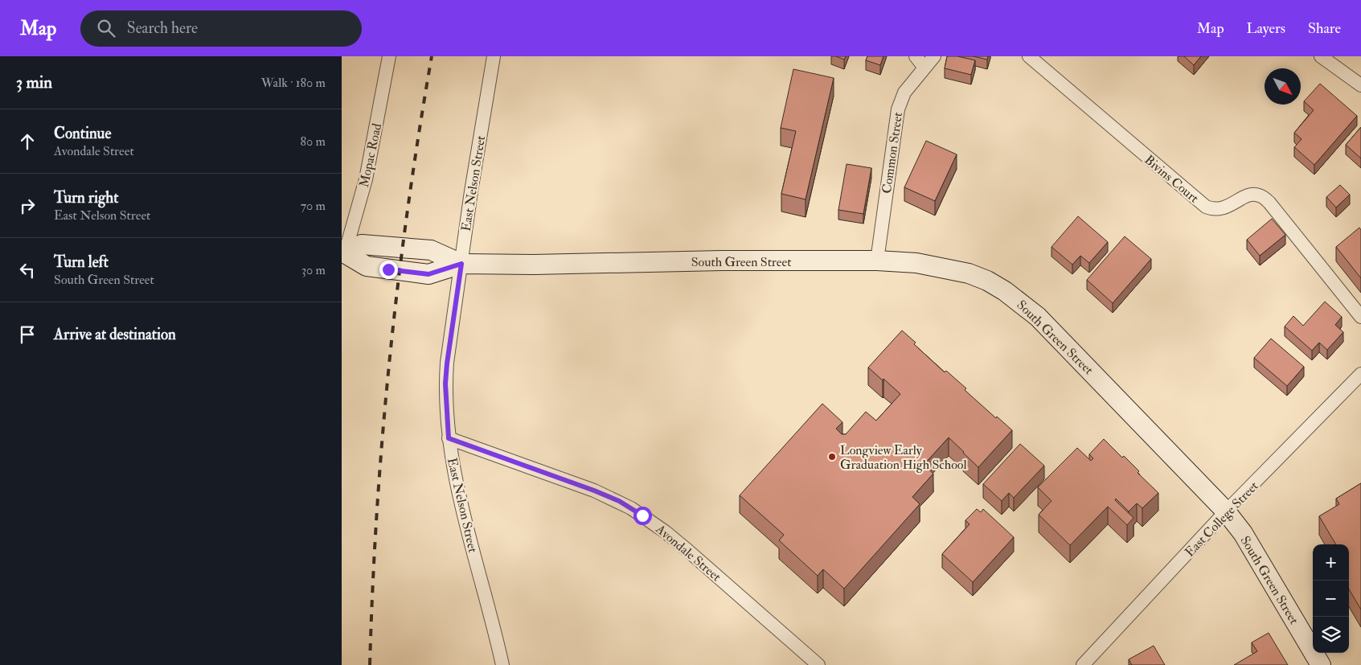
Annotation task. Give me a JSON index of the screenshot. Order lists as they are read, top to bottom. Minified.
{"streets":{"street":["Common Street","Mopac Road","Bivins Court","East Nelson Street","South Green Street","East College Street","Avondale Street"]},"crossings":[["Common Street","South Green Street"],["Mopac Road","South Green Street"],["East Nelson Street","South Green Street"],["East Nelson Street","Avondale Street"],["South Green Street","East College Street"]],"places":["Longview Early Graduation High School"],"north":"bottom right","page":{"header":"Map","search":"Search here","nav":["Map","Layers","Share"],"heading":["3 min","Walk · 180 m"],"list":[["Continue","Avondale Street","80 m"],["Turn right","East Nelson Street","70 m"],["Turn left","South Green Street","30 m"],"Arrive at destination"],"map_buttons":["+","−"]}}
